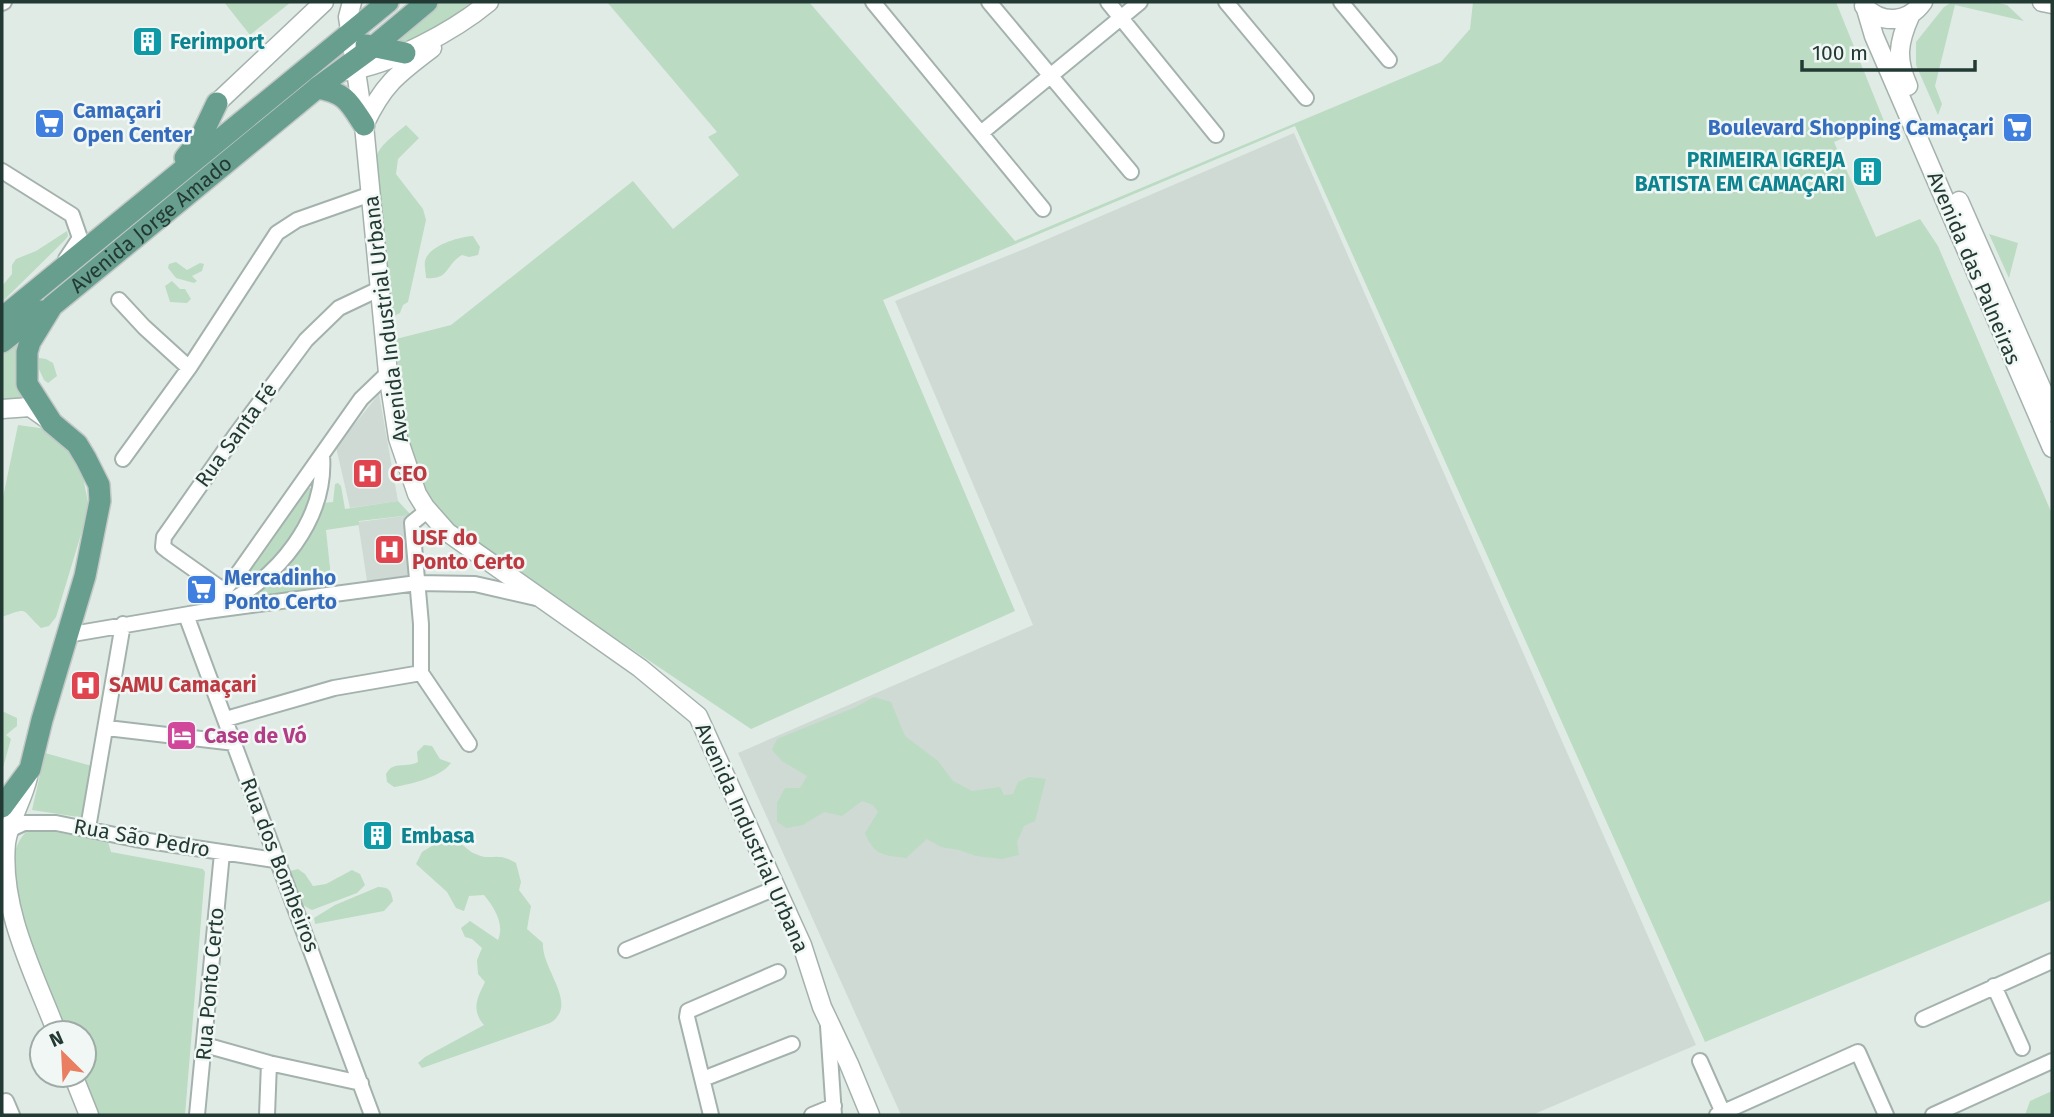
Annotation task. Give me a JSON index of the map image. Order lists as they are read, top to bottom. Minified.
{"streets":{"main road":["Avenida Jorge Amado"],"street":["Avenida das Palneiras","Avenida Industrial Urbana","Rua Santa Fé","Rua São Pedro","Rua dos Bombeiros","Rua Ponto Certo"]},"crossings":[["Avenida Jorge Amado","Avenida Industrial Urbana"],["Avenida Industrial Urbana","Rua Santa Fé"],["Rua São Pedro","Rua dos Bombeiros"],["Rua São Pedro","Rua Ponto Certo"]],"places":{"building":["Ferimport","PRIMEIRA IGREJA BATISTA EM CAMAÇARI","Embasa"],"supermarket":["Camaçari Open Center","Boulevard Shopping Camaçari","Mercadinho Ponto Certo"],"hospital":["CEO","USF do Ponto Certo","SAMU Camaçari"],"hotel":["Case de Vó"]},"scale_bar":"100 m","north":"top left"}
